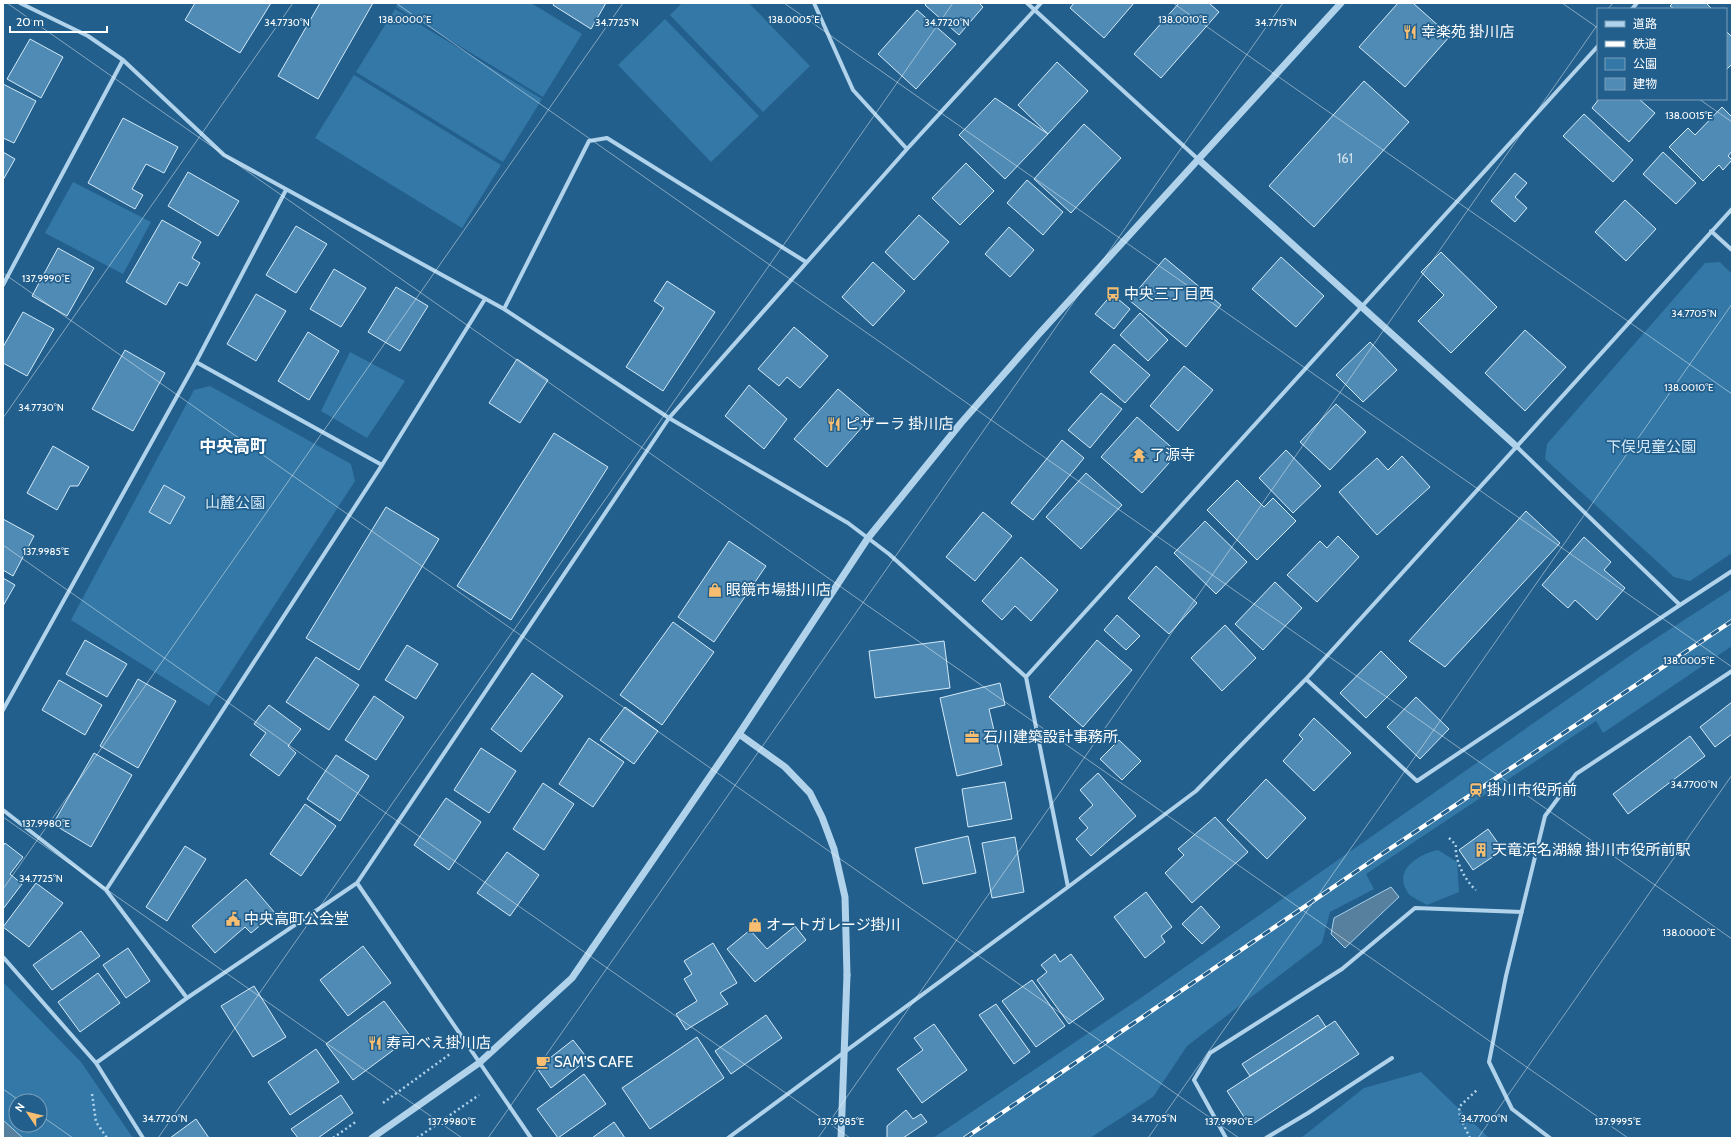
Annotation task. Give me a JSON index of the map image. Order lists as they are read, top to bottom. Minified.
{"districts":["中央高町"],"parks":["下俣児童公園","山麓公園"],"places":{"restaurant":["幸楽苑 掛川店","ピザーラ 掛川店","寿司べえ掛川店"],"bus stop":["中央三丁目西"],"temple":["了源寺"],"shop":["眼鏡市場掛川店","オートガレージ掛川"],"office":["石川建築設計事務所"],"station":["掛川市役所前"],"building":["天竜浜名湖線 掛川市役所前駅"],"public building":["中央高町公会堂"],"cafe":["SAM'S CAFE"]},"house_numbers":["161"],"legend":["道路","鉄道","公園","建物"],"scale_bar":"20 m","north":"top left","coordinates":["138.0000°E","138.0010°E","138.0005°E","34.7730°N","34.7725°N","34.7720°N","34.7715°N","138.0015°E","137.9990°E","34.7705°N","137.9985°E","34.7700°N","137.9980°E","137.9995°E"]}
